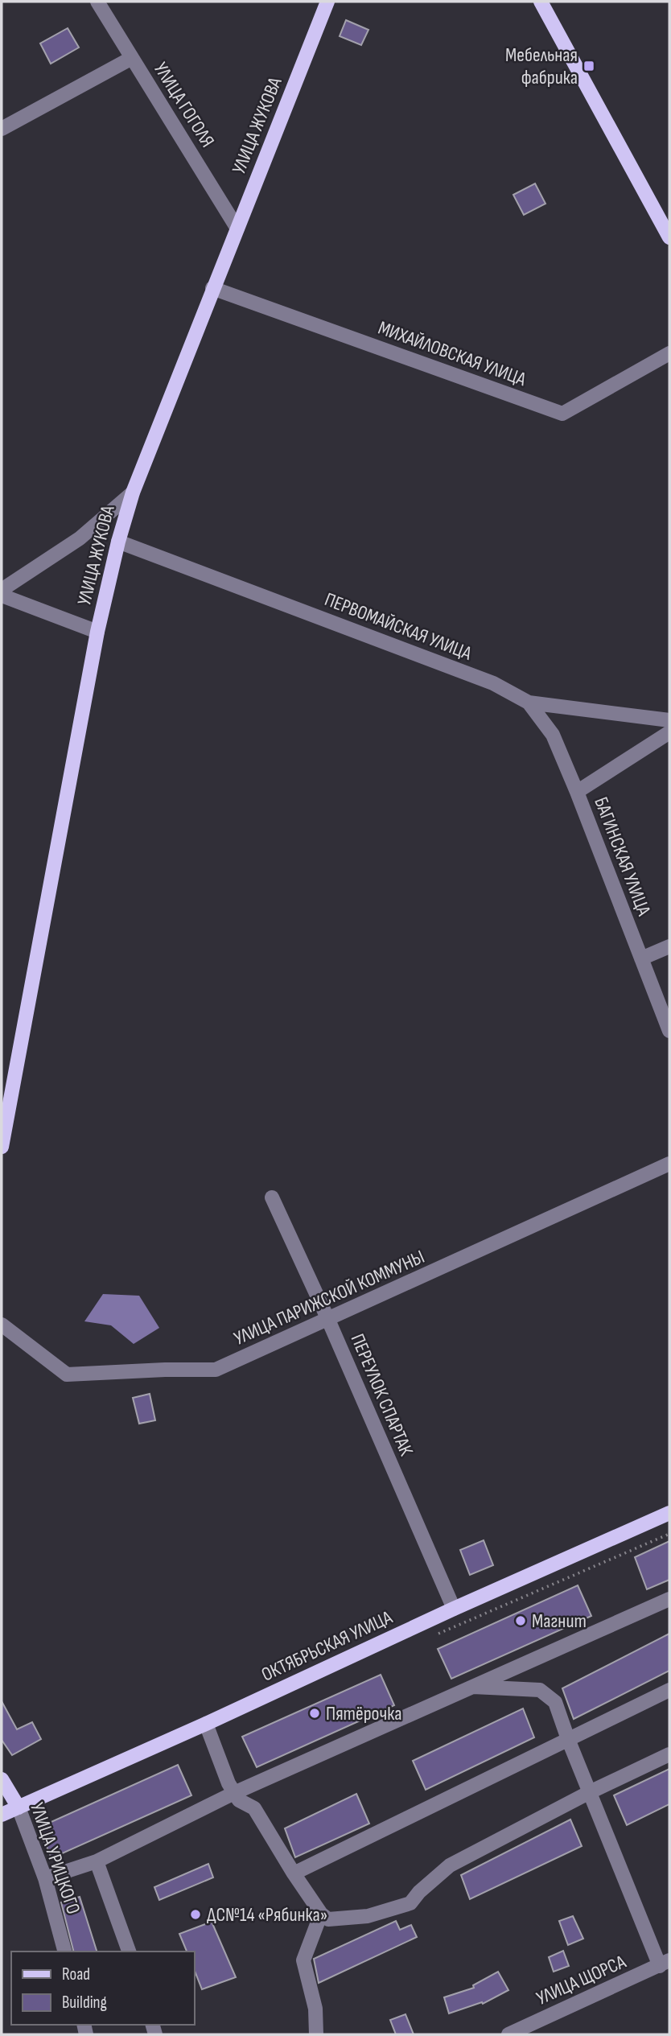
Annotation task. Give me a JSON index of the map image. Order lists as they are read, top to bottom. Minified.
{"streets":{"main road":["УЛИЦА ЖУКОВА","ОКТЯБРЬСКАЯ УЛИЦА","УЛИЦА УРИЦКОГО"],"street":["УЛИЦА ГОГОЛЯ","МИХАЙЛОВСКАЯ УЛИЦА","ПЕРВОМАЙСКАЯ УЛИЦА","БАГИНСКАЯ УЛИЦА","УЛИЦА ПАРИЖСКОЙ КОММУНЫ","ПЕРЕУЛОК СПАРТАК","УЛИЦА ЩОРСА"]},"crossings":[["УЛИЦА ГОГОЛЯ","УЛИЦА ЖУКОВА"],["УЛИЦА ЖУКОВА","МИХАЙЛОВСКАЯ УЛИЦА"],["УЛИЦА ЖУКОВА","ПЕРВОМАЙСКАЯ УЛИЦА"],["ПЕРВОМАЙСКАЯ УЛИЦА","БАГИНСКАЯ УЛИЦА"],["УЛИЦА ПАРИЖСКОЙ КОММУНЫ","ПЕРЕУЛОК СПАРТАК"],["ПЕРЕУЛОК СПАРТАК","ОКТЯБРЬСКАЯ УЛИЦА"],["ОКТЯБРЬСКАЯ УЛИЦА","УЛИЦА УРИЦКОГО"]],"places":{"transit":["Мебельная фабрика"],"other":["Магнит","Пятёрочка","ДС№14 «Рябинка»"]},"legend":["Road","Building"]}
